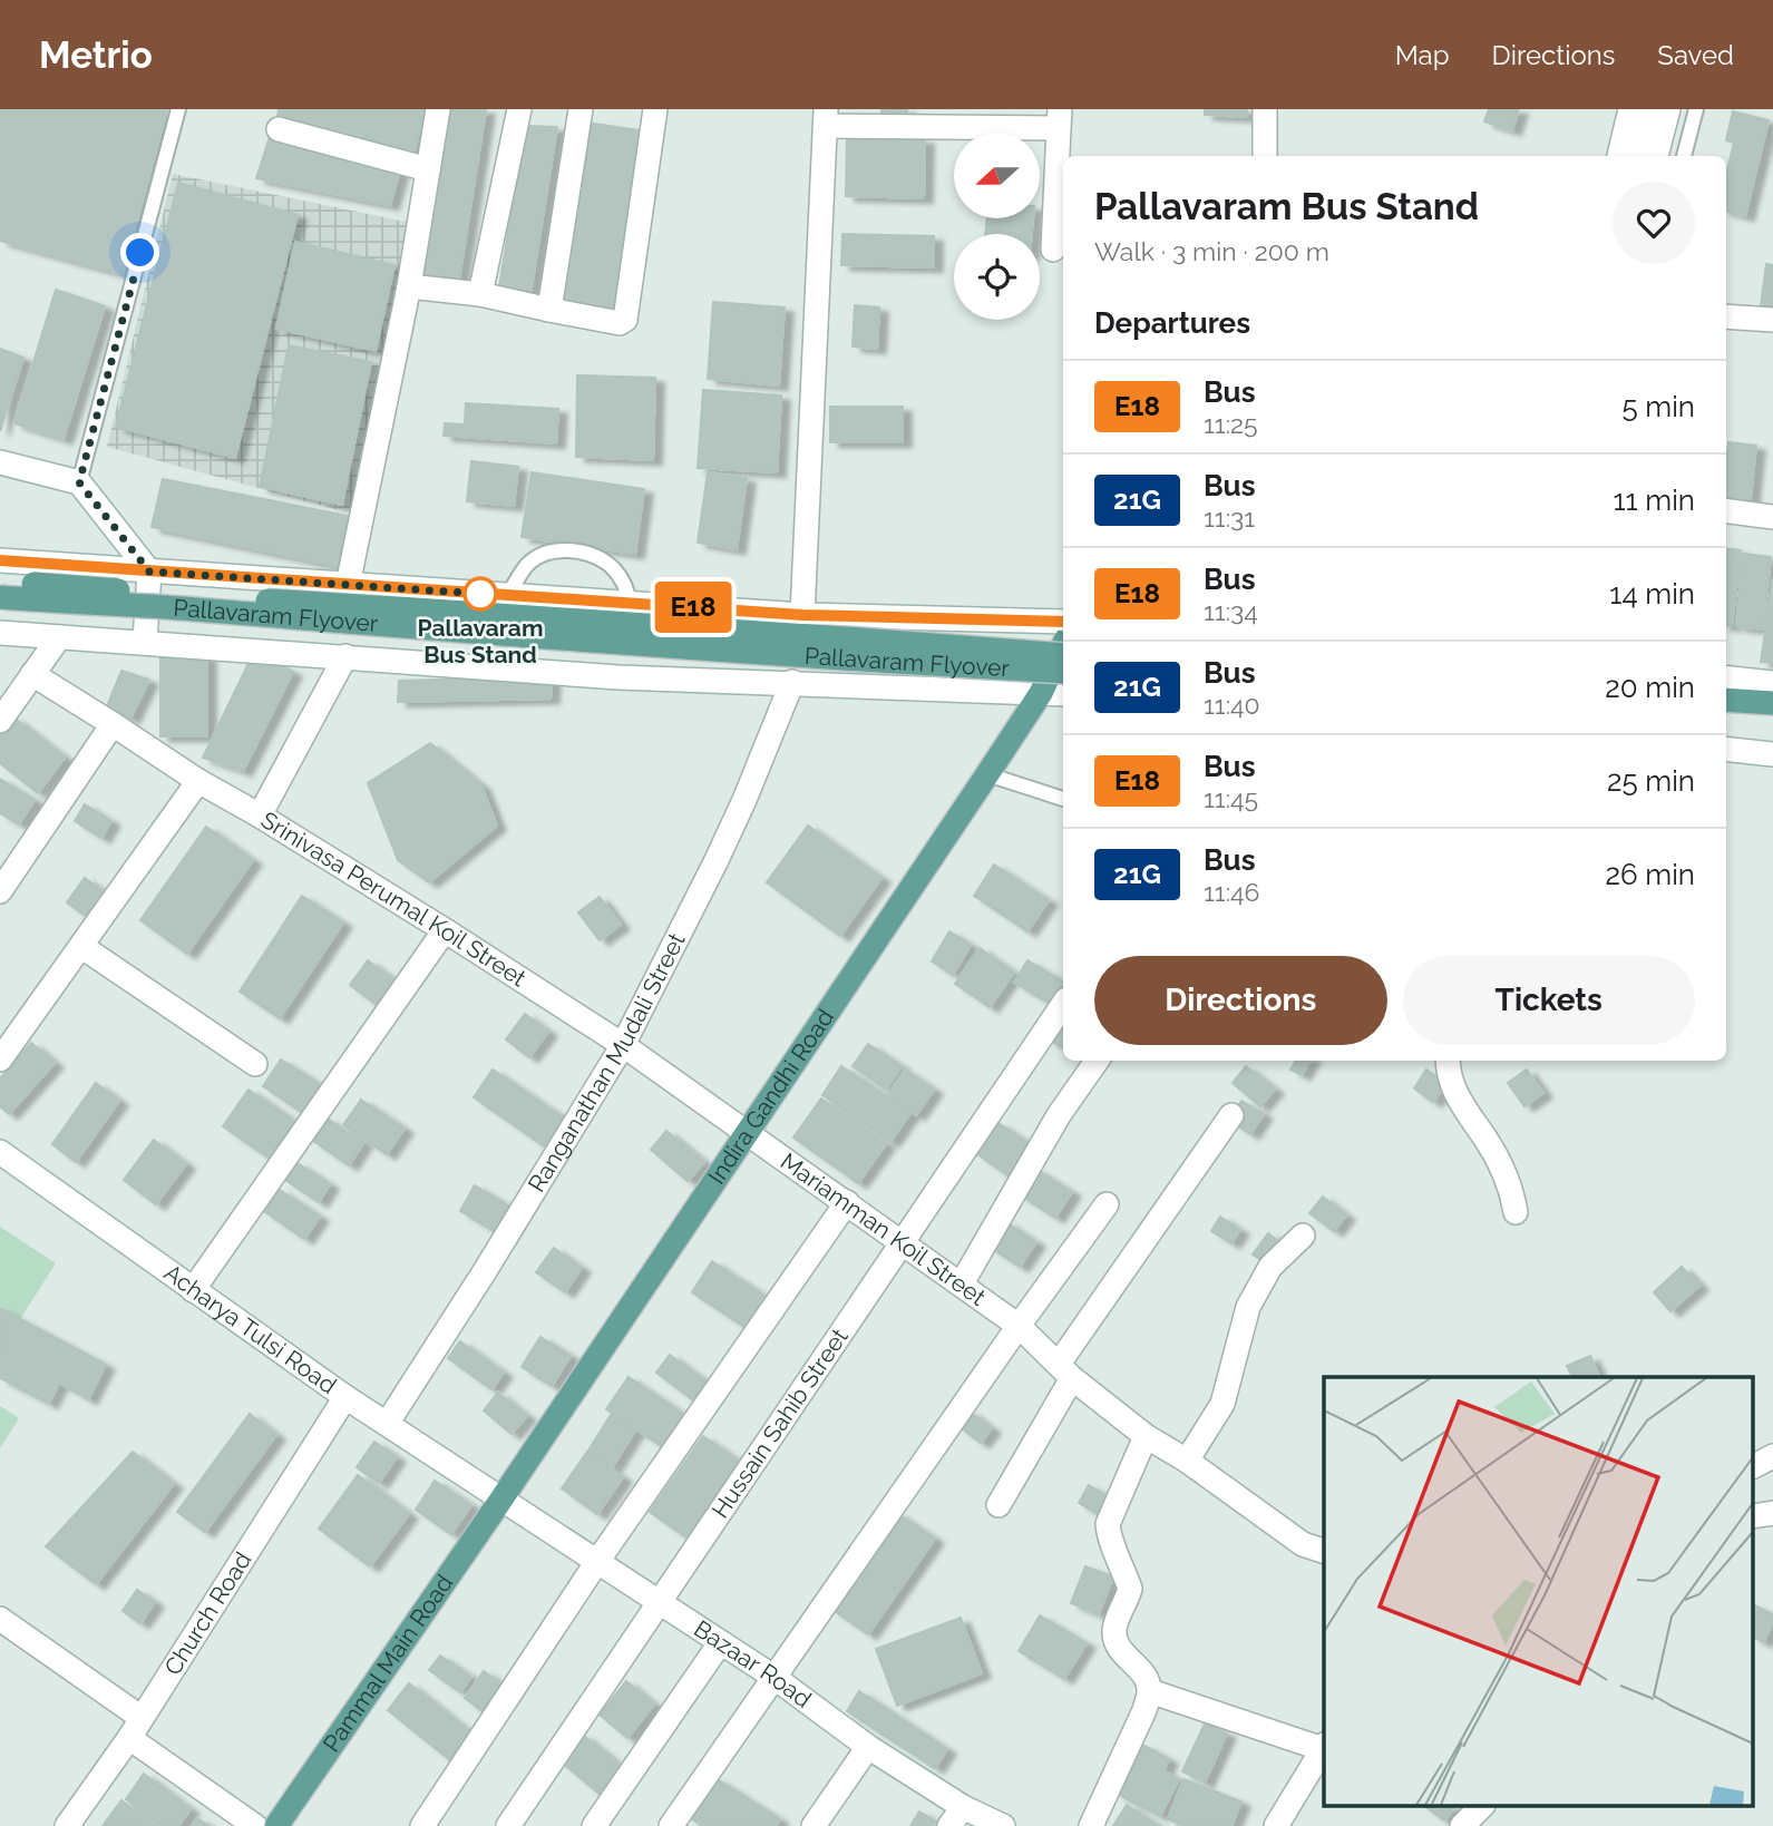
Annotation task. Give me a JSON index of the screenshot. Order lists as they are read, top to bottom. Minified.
{"streets":{"main road":["Pallavaram Flyover","Indira Gandhi Road","Pammal Main Road"],"street":["Srinivasa Perumal Koil Street","Ranganathan Mudali Street","Mariamman Koil Street","Acharya Tulsi Road","Hussain Sahib Street","Church Road","Bazaar Road"]},"crossings":[["Srinivasa Perumal Koil Street","Ranganathan Mudali Street"],["Srinivasa Perumal Koil Street","Indira Gandhi Road"],["Srinivasa Perumal Koil Street","Mariamman Koil Street"],["Ranganathan Mudali Street","Acharya Tulsi Road"],["Indira Gandhi Road","Mariamman Koil Street"],["Indira Gandhi Road","Acharya Tulsi Road"],["Indira Gandhi Road","Pammal Main Road"],["Indira Gandhi Road","Bazaar Road"],["Mariamman Koil Street","Hussain Sahib Street"],["Acharya Tulsi Road","Church Road"],["Acharya Tulsi Road","Pammal Main Road"],["Acharya Tulsi Road","Bazaar Road"],["Hussain Sahib Street","Bazaar Road"],["Pammal Main Road","Bazaar Road"]],"places":["Pallavaram Bus Stand"],"lines":["bus line E18"],"north":"left","page":{"header":"Metrio","nav":["Map","Directions","Saved"],"on_map":"E18","heading":[["Pallavaram Bus Stand","Walk · 3 min · 200 m"],"Departures"],"list":[{"mark":"E18","name":"Bus","note":"11:25","value":"5 min"},{"mark":"21G","name":"Bus","note":"11:31","value":"11 min"},{"mark":"E18","name":"Bus","note":"11:34","value":"14 min"},{"mark":"21G","name":"Bus","note":"11:40","value":"20 min"},{"mark":"E18","name":"Bus","note":"11:45","value":"25 min"},{"mark":"21G","name":"Bus","note":"11:46","value":"26 min"}],"buttons":["Directions","Tickets"]}}
